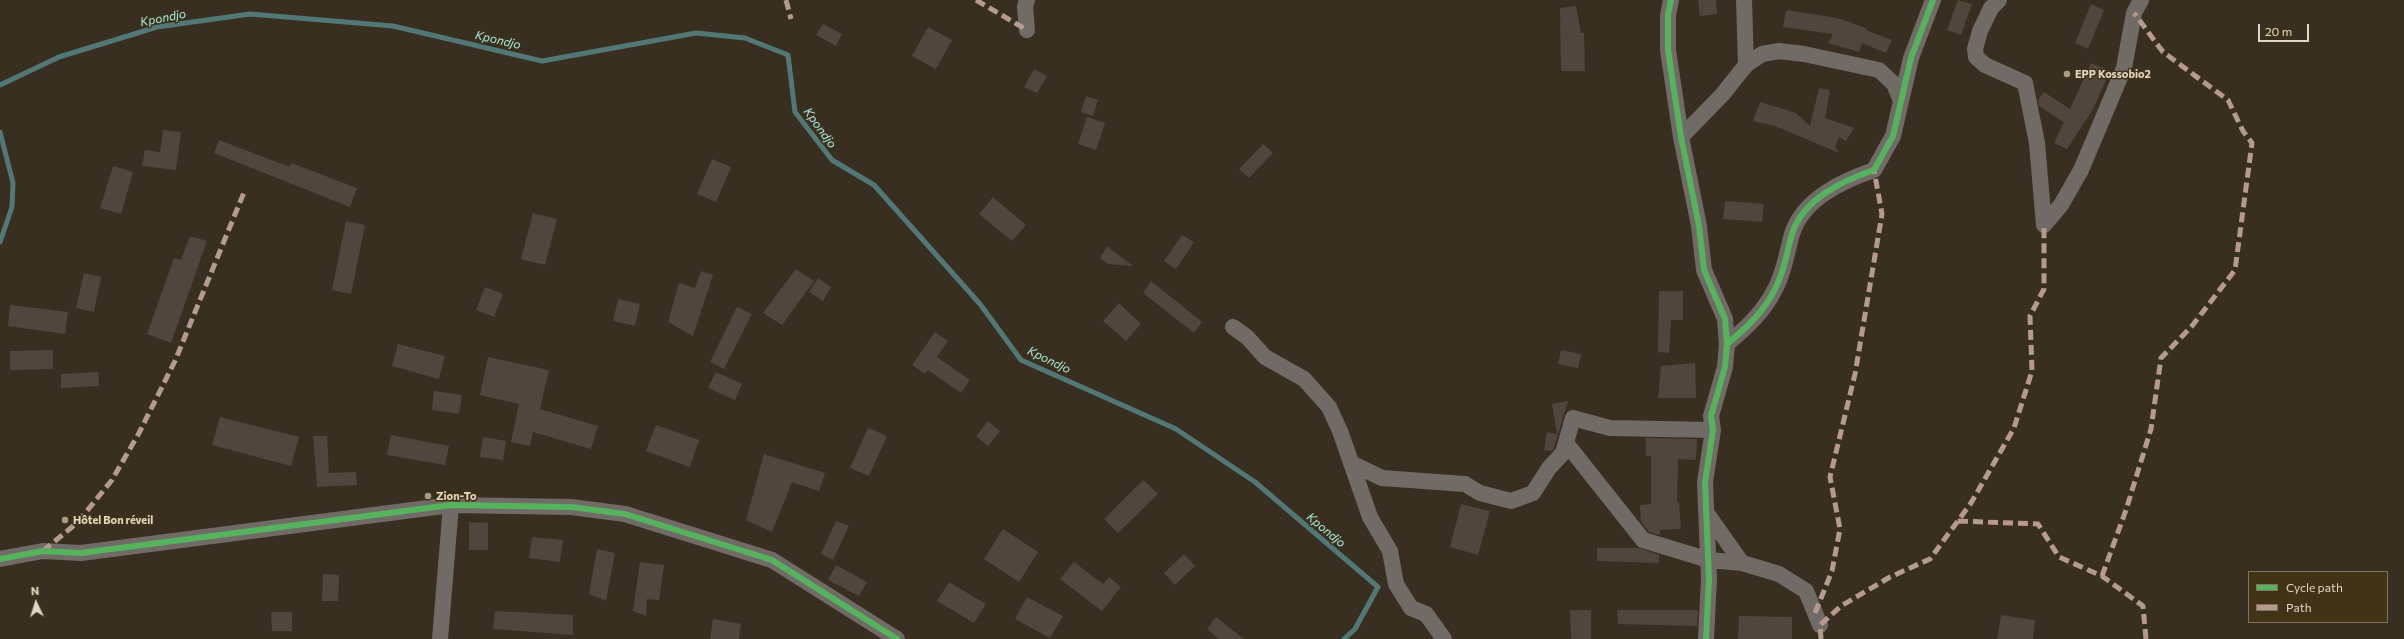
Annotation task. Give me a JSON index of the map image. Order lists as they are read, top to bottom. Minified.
{"water":["Kpondjo"],"places":["EPP Kossobio2","Zion-To","Hôtel Bon réveil"],"legend":["Cycle path","Path"],"scale_bar":"20 m","north":"top"}
